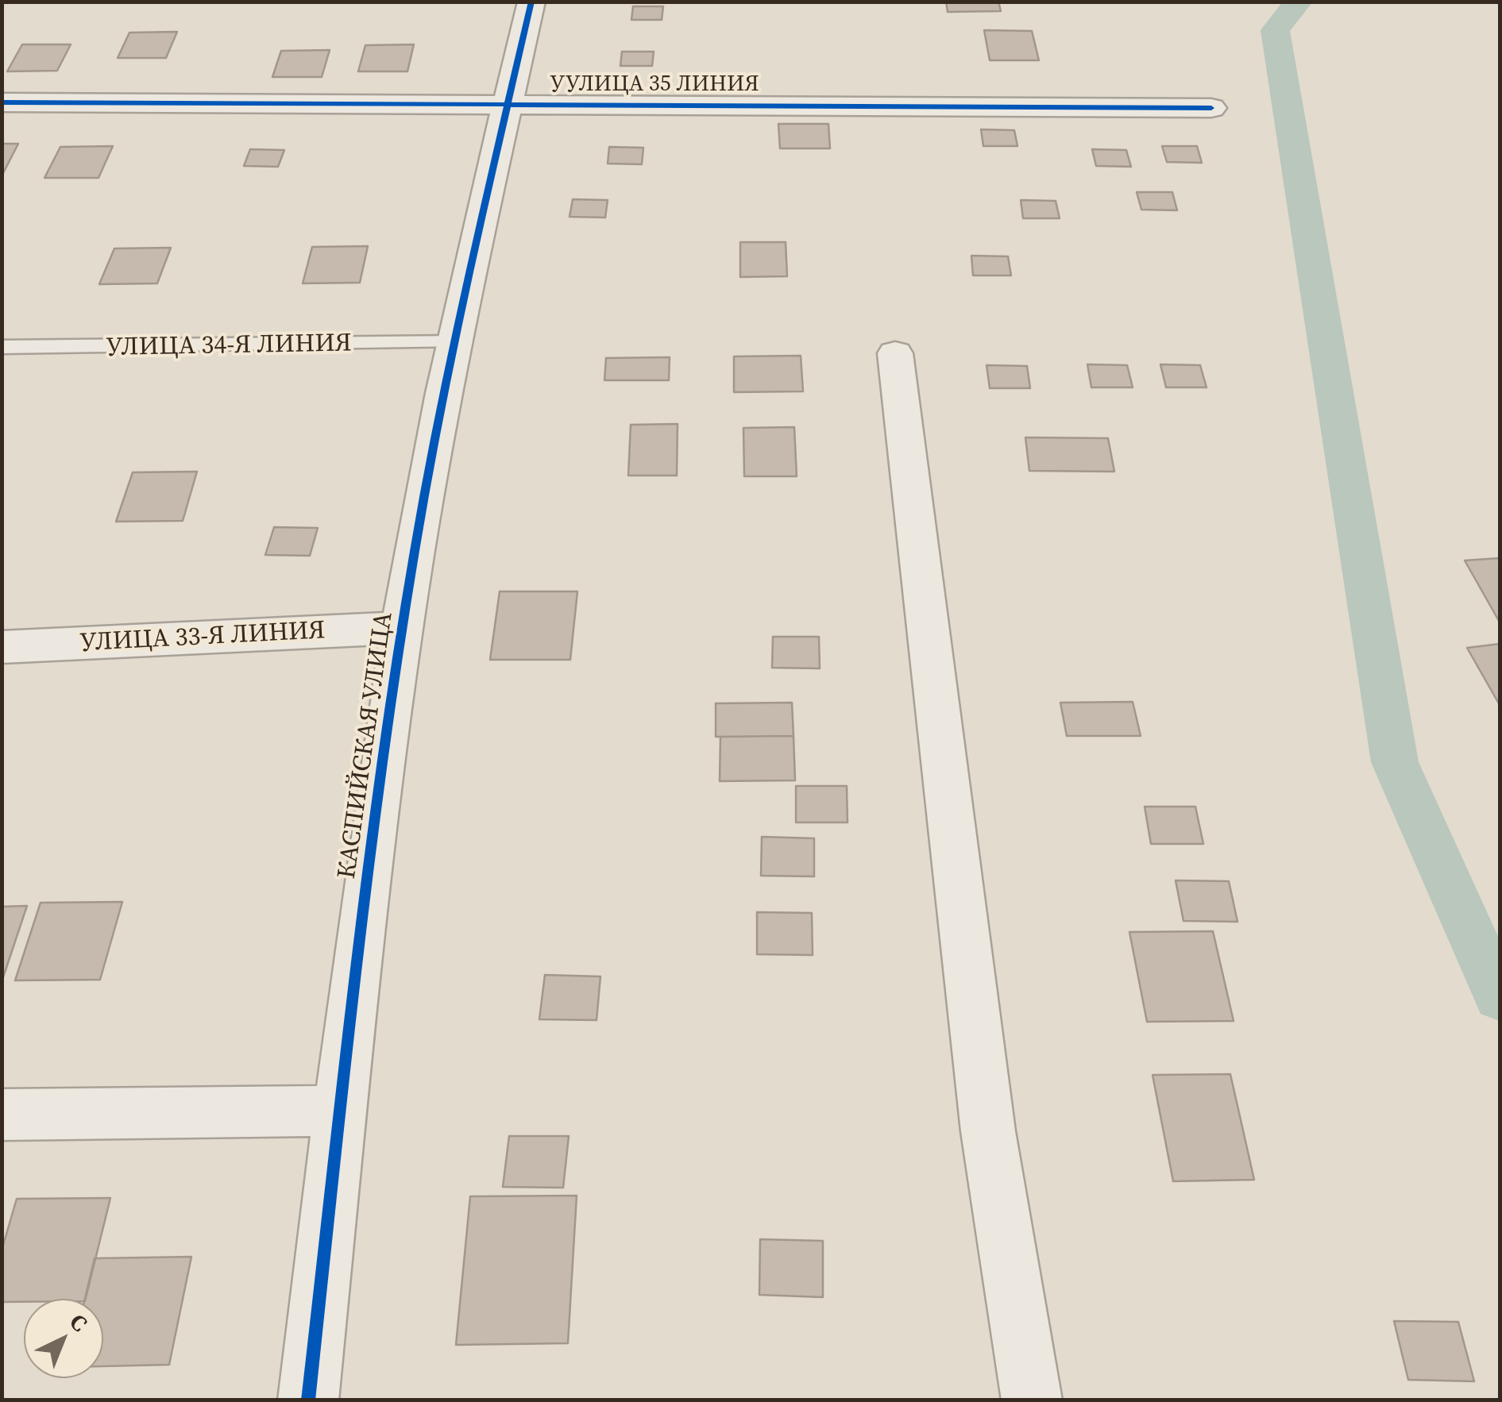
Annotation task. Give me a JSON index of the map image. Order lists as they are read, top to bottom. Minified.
{"streets":{"street":["УУЛИЦА 35 ЛИНИЯ","УЛИЦА 33-Я ЛИНИЯ","КАСПИЙСКАЯ УЛИЦА"],"lane":["УЛИЦА 34-Я ЛИНИЯ"]},"crossings":[["УУЛИЦА 35 ЛИНИЯ","КАСПИЙСКАЯ УЛИЦА"],["УЛИЦА 34-Я ЛИНИЯ","КАСПИЙСКАЯ УЛИЦА"],["УЛИЦА 33-Я ЛИНИЯ","КАСПИЙСКАЯ УЛИЦА"]],"north":"top right"}
